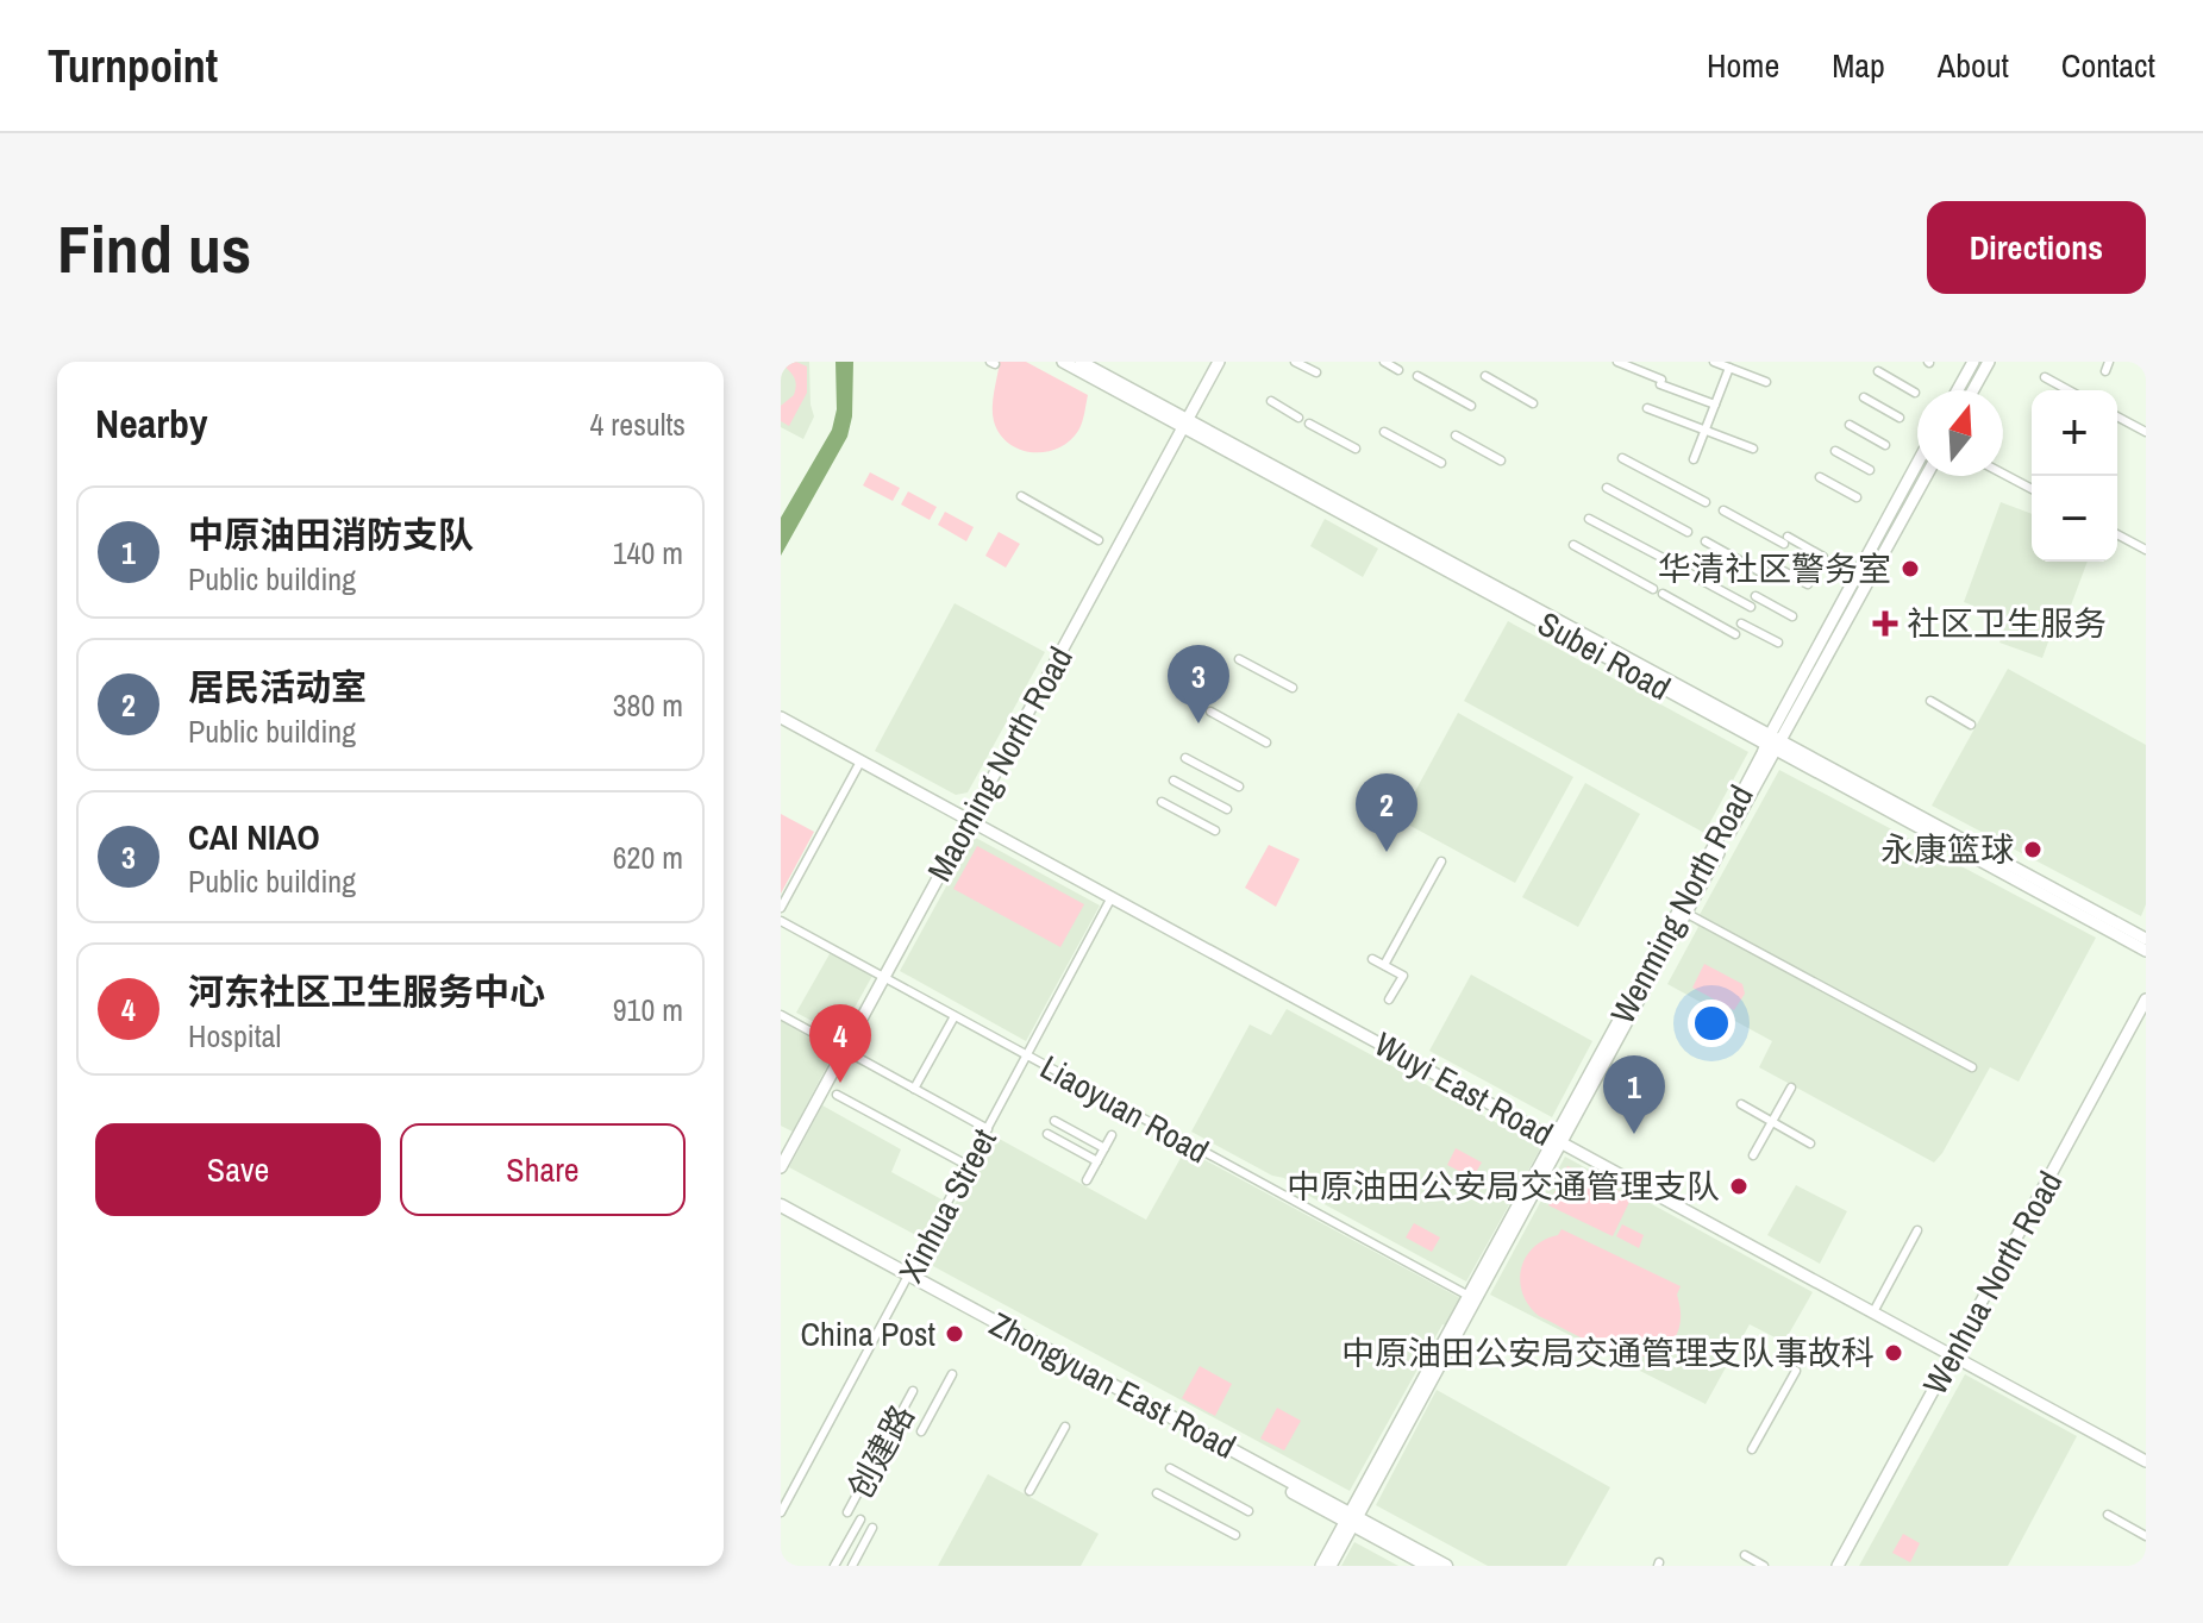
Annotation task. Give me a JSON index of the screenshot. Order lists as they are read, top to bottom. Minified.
{"streets":{"main road":["Zhongyuan East Road"],"street":["Subei Road","Maoming North Road","Wenming North Road","Wuyi East Road","Liaoyuan Road","Xinhua Street","Wenhua North Road","创建路"]},"crossings":[["Subei Road","Maoming North Road"],["Subei Road","Wenming North Road"],["Maoming North Road","Wuyi East Road"],["Maoming North Road","Liaoyuan Road"],["Wenming North Road","Wuyi East Road"],["Wenming North Road","Liaoyuan Road"],["Wenming North Road","Zhongyuan East Road"],["Wuyi East Road","Xinhua Street"],["Wuyi East Road","Wenhua North Road"],["Liaoyuan Road","Xinhua Street"],["Xinhua Street","Zhongyuan East Road"]],"places":{"other":["华清社区警务室","永康篮球","中原油田公安局交通管理支队","China Post","中原油田公安局交通管理支队事故科"],"health":["社区卫生服务"]},"north":"top","page":{"header":"Turnpoint","nav":["Home","Map","About","Contact"],"buttons":["Directions",["Save","Share"]],"title":"Find us","heading":["Nearby","4 results"],"map_buttons":["+","−"],"list":[{"mark":"1","name":"中原油田消防支队","note":"Public building","value":"140 m"},{"mark":"2","name":"居民活动室","note":"Public building","value":"380 m"},{"mark":"3","name":"CAI NIAO","note":"Public building","value":"620 m"},{"mark":"4","name":"河东社区卫生服务中心","note":"Hospital","value":"910 m"}],"pins":["3","2","4","1"]}}
